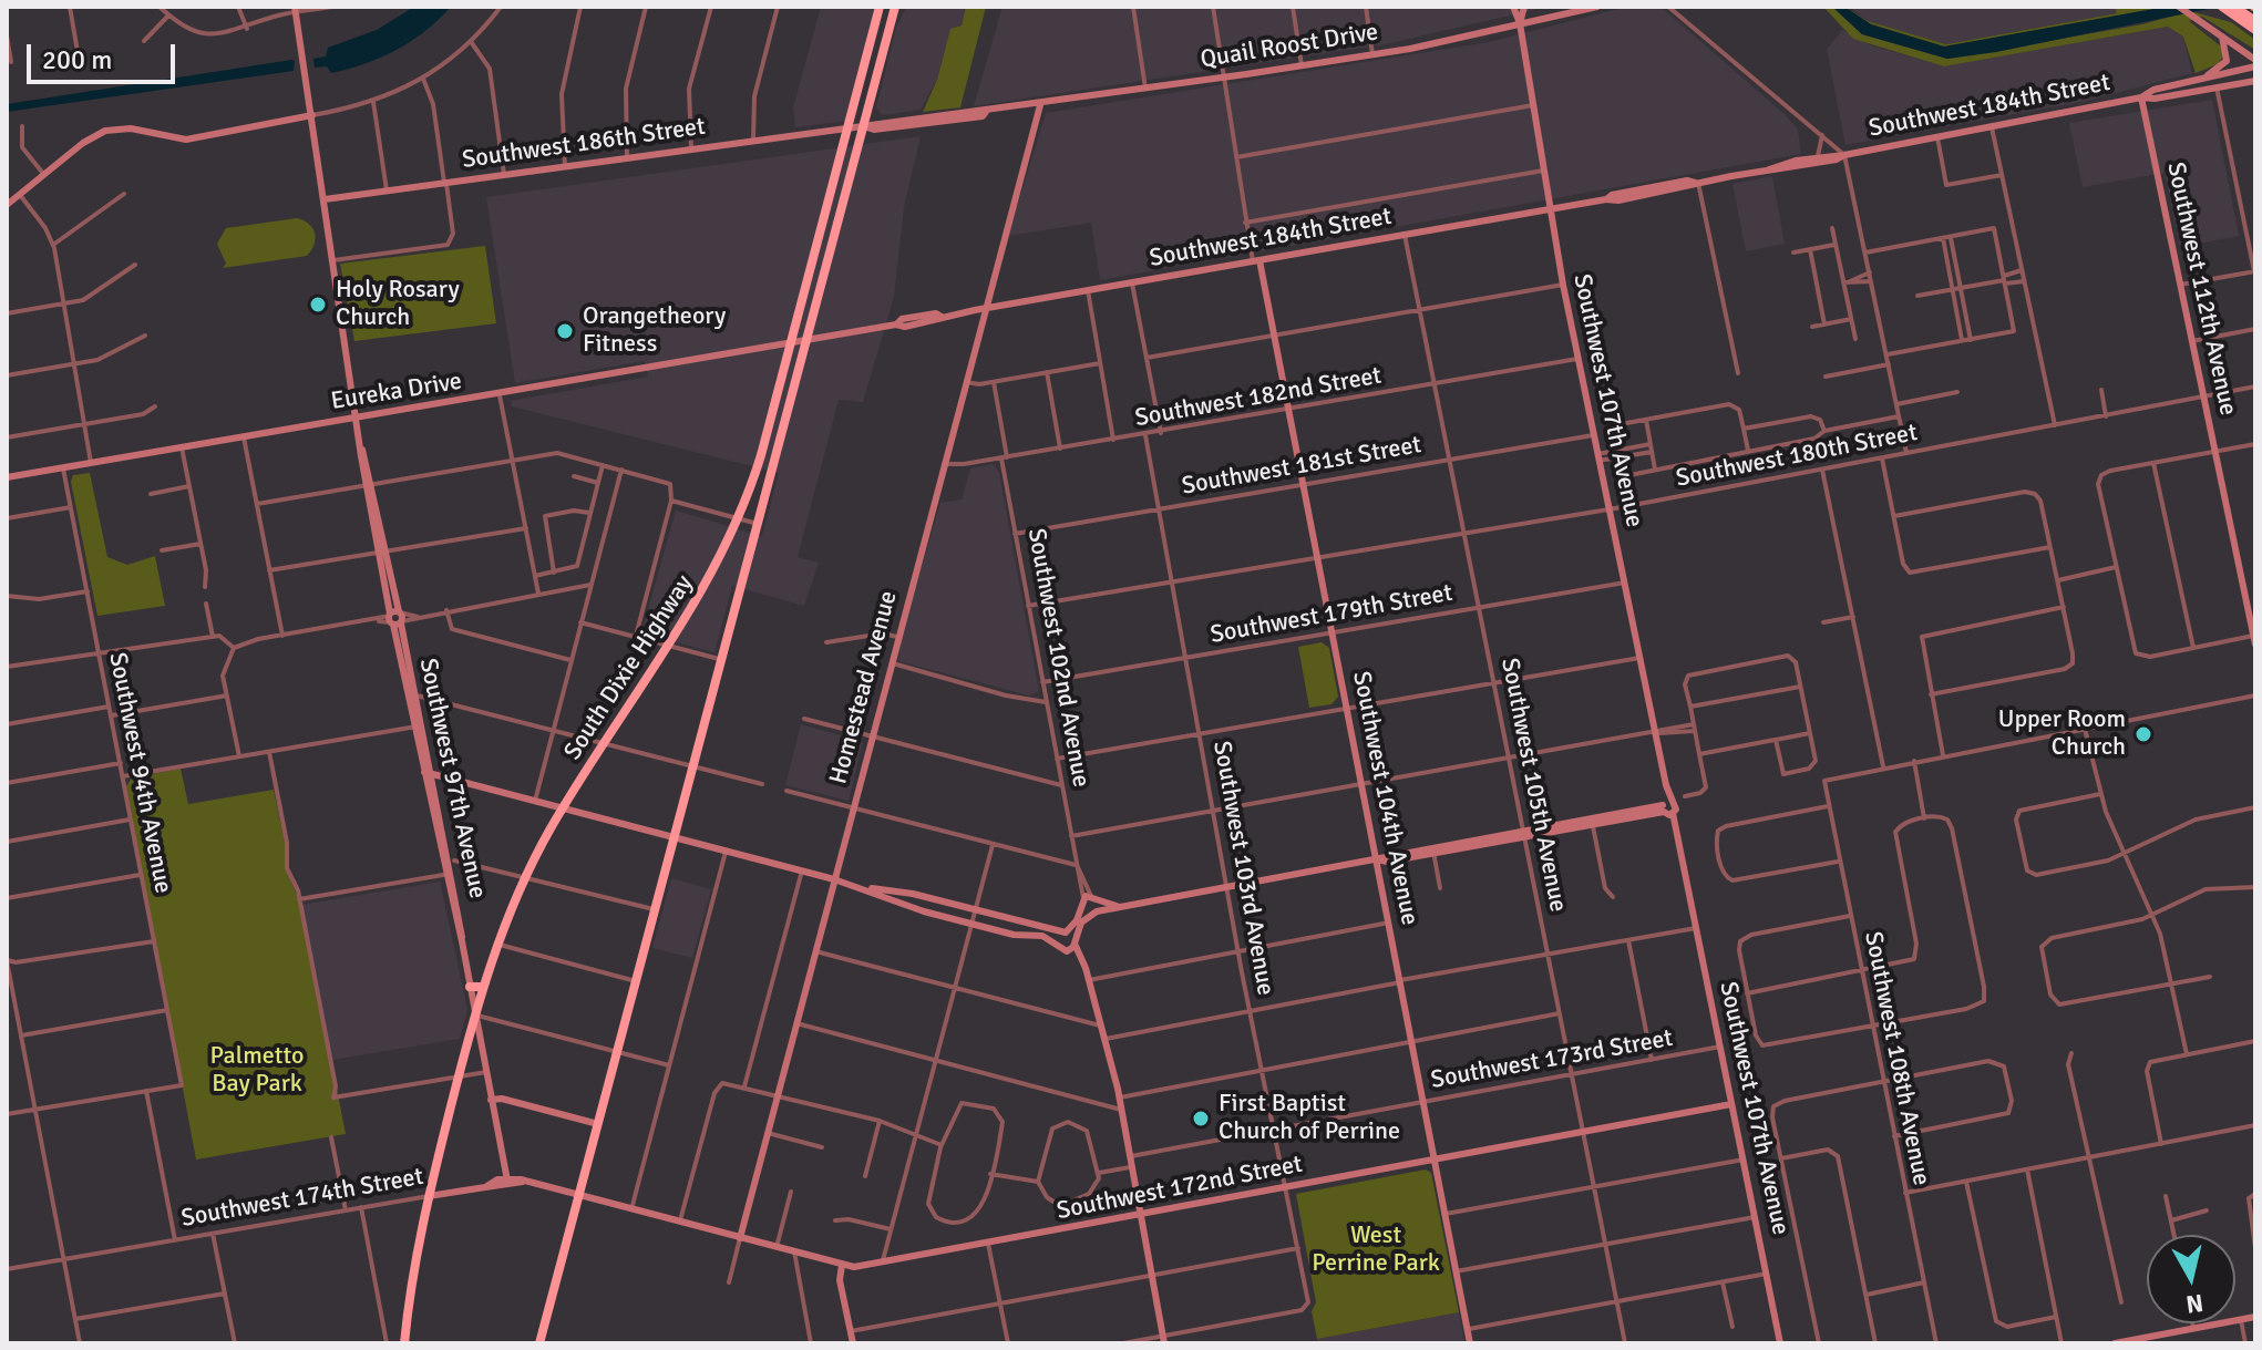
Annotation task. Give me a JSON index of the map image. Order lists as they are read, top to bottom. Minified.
{"streets":{"highway":["South Dixie Highway"],"street":["Quail Roost Drive","Southwest 184th Street","Southwest 186th Street","Southwest 112th Avenue","Eureka Drive","Southwest 182nd Street","Southwest 107th Avenue","Southwest 180th Street","Southwest 181st Street","Southwest 179th Street","Southwest 102nd Avenue","Homestead Avenue","Southwest 94th Avenue","Southwest 97th Avenue","Southwest 105th Avenue","Southwest 104th Avenue","Southwest 103rd Avenue","Southwest 108th Avenue","Southwest 173rd Street","Southwest 172nd Street","Southwest 174th Street"]},"crossings":[["Quail Roost Drive","Southwest 186th Street"],["Quail Roost Drive","Southwest 107th Avenue"],["Quail Roost Drive","South Dixie Highway"],["Quail Roost Drive","Homestead Avenue"],["Southwest 184th Street","Southwest 112th Avenue"],["Southwest 184th Street","Eureka Drive"],["Southwest 184th Street","Southwest 107th Avenue"],["Southwest 184th Street","South Dixie Highway"],["Southwest 184th Street","Homestead Avenue"],["Southwest 184th Street","Southwest 105th Avenue"],["Southwest 184th Street","Southwest 104th Avenue"],["Southwest 186th Street","South Dixie Highway"],["Southwest 186th Street","Southwest 97th Avenue"],["Southwest 112th Avenue","Southwest 180th Street"],["Eureka Drive","South Dixie Highway"],["Eureka Drive","Southwest 94th Avenue"],["Eureka Drive","Southwest 97th Avenue"],["Southwest 182nd Street","Southwest 107th Avenue"],["Southwest 182nd Street","Southwest 102nd Avenue"],["Southwest 182nd Street","Homestead Avenue"],["Southwest 182nd Street","Southwest 105th Avenue"],["Southwest 182nd Street","Southwest 104th Avenue"],["Southwest 182nd Street","Southwest 103rd Avenue"],["Southwest 107th Avenue","Southwest 180th Street"],["Southwest 107th Avenue","Southwest 181st Street"],["Southwest 107th Avenue","Southwest 179th Street"],["Southwest 107th Avenue","Southwest 173rd Street"],["Southwest 107th Avenue","Southwest 172nd Street"],["Southwest 180th Street","Southwest 102nd Avenue"],["Southwest 180th Street","Southwest 105th Avenue"],["Southwest 180th Street","Southwest 104th Avenue"],["Southwest 180th Street","Southwest 103rd Avenue"],["Southwest 181st Street","Southwest 102nd Avenue"],["Southwest 181st Street","Southwest 105th Avenue"],["Southwest 181st Street","Southwest 104th Avenue"],["Southwest 181st Street","Southwest 103rd Avenue"],["Southwest 179th Street","Southwest 102nd Avenue"],["Southwest 179th Street","Southwest 105th Avenue"],["Southwest 179th Street","Southwest 104th Avenue"],["Southwest 179th Street","Southwest 103rd Avenue"],["South Dixie Highway","Southwest 97th Avenue"],["South Dixie Highway","Southwest 172nd Street"],["South Dixie Highway","Southwest 174th Street"],["Homestead Avenue","Southwest 172nd Street"],["Southwest 97th Avenue","Southwest 172nd Street"],["Southwest 97th Avenue","Southwest 174th Street"],["Southwest 105th Avenue","Southwest 173rd Street"],["Southwest 105th Avenue","Southwest 172nd Street"],["Southwest 104th Avenue","Southwest 173rd Street"],["Southwest 104th Avenue","Southwest 172nd Street"],["Southwest 103rd Avenue","Southwest 173rd Street"],["Southwest 103rd Avenue","Southwest 172nd Street"],["Southwest 172nd Street","Southwest 174th Street"]],"parks":["Palmetto Bay Park","West Perrine Park"],"places":["Holy Rosary Church","Orangetheory Fitness","Upper Room Church","First Baptist Church of Perrine"],"scale_bar":"200 m","north":"bottom"}
